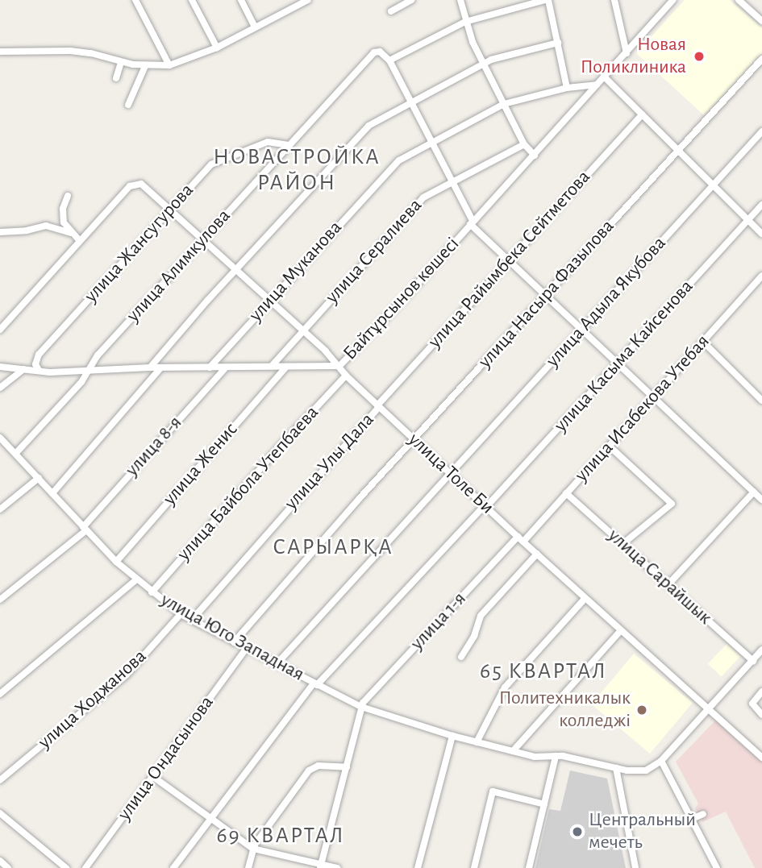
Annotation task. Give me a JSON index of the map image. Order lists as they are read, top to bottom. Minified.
{"streets":{"street":["улица Жансугурова","улица Сералиева","улица Райымбека Сейтметова","улица Алимкулова","улица Муканова","улица Насыра Фазылова","Байтұрсынов көшесі","улица Адыла Якубова","улица Касыма Кайсенова","улица Исабекова Утебая","улица 8-я","улица Улы Дала","улица Женис","улица Толе Би","улица Байбола Утепбаева","улица Сарайшык","улица 1-я","улица Юго Западная","улица Ходжанова","улица Ондасынова"]},"crossings":[["улица Жансугурова","улица Алимкулова"],["улица Жансугурова","Байтұрсынов көшесі"],["улица Жансугурова","улица Толе Би"],["улица Сералиева","Байтұрсынов көшесі"],["улица Сералиева","улица Толе Би"],["улица Райымбека Сейтметова","улица Улы Дала"],["улица Райымбека Сейтметова","улица Толе Би"],["улица Алимкулова","Байтұрсынов көшесі"],["улица Алимкулова","улица Толе Би"],["улица Алимкулова","улица Юго Западная"],["улица Муканова","Байтұрсынов көшесі"],["улица Муканова","улица Толе Би"],["улица Насыра Фазылова","улица Толе Би"],["улица Насыра Фазылова","улица Юго Западная"],["Байтұрсынов көшесі","улица 8-я"],["Байтұрсынов көшесі","улица Женис"],["Байтұрсынов көшесі","улица Толе Би"],["улица Адыла Якубова","улица Толе Би"],["улица Адыла Якубова","улица Юго Западная"],["улица Касыма Кайсенова","улица Толе Би"],["улица Касыма Кайсенова","улица Юго Западная"],["улица Исабекова Утебая","улица Толе Би"],["улица Исабекова Утебая","улица Сарайшык"],["улица Исабекова Утебая","улица 1-я"],["улица 8-я","улица Юго Западная"],["улица Улы Дала","улица Толе Би"],["улица Улы Дала","улица Юго Западная"],["улица Женис","улица Юго Западная"],["улица Толе Би","улица Байбола Утепбаева"],["улица Толе Би","улица 1-я"],["улица Байбола Утепбаева","улица Юго Западная"],["улица 1-я","улица Юго Западная"],["улица Юго Западная","улица Ходжанова"],["улица Юго Западная","улица Ондасынова"]],"districts":["НОВАСТРОЙКА РАЙОН","САРЫАРҚА","65 КВАРТАЛ","69 КВАРТАЛ"],"places":["Новая Поликлиника","Политехникалык колледжі","Центральный мечеть"]}
